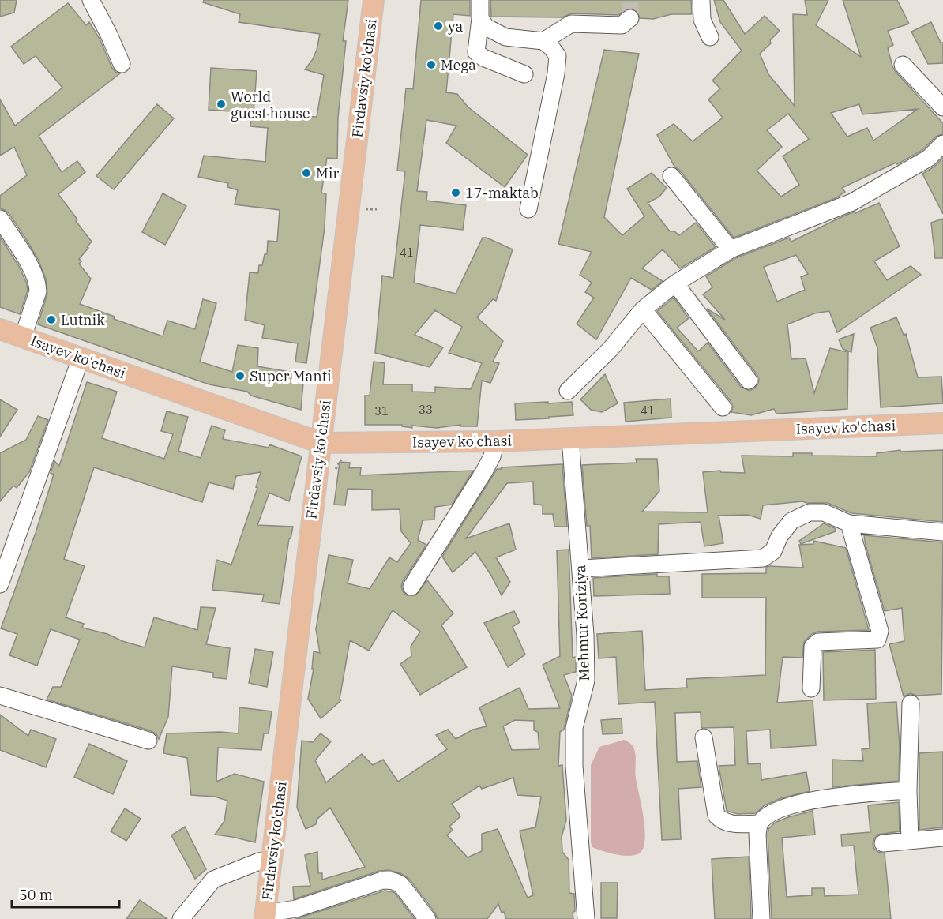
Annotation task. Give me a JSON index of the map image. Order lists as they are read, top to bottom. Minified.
{"streets":{"main road":["Firdavsiy ko'chasi","Isayev ko'chasi"],"street":["Mehmur Koriziya"]},"crossings":[["Firdavsiy ko'chasi","Isayev ko'chasi"],["Isayev ko'chasi","Mehmur Koriziya"]],"places":["ya","Mega","World guest house","Mir","17-maktab","Lutnik","Super Manti"],"house_numbers":["41","33","41","31"],"scale_bar":"50 m"}
